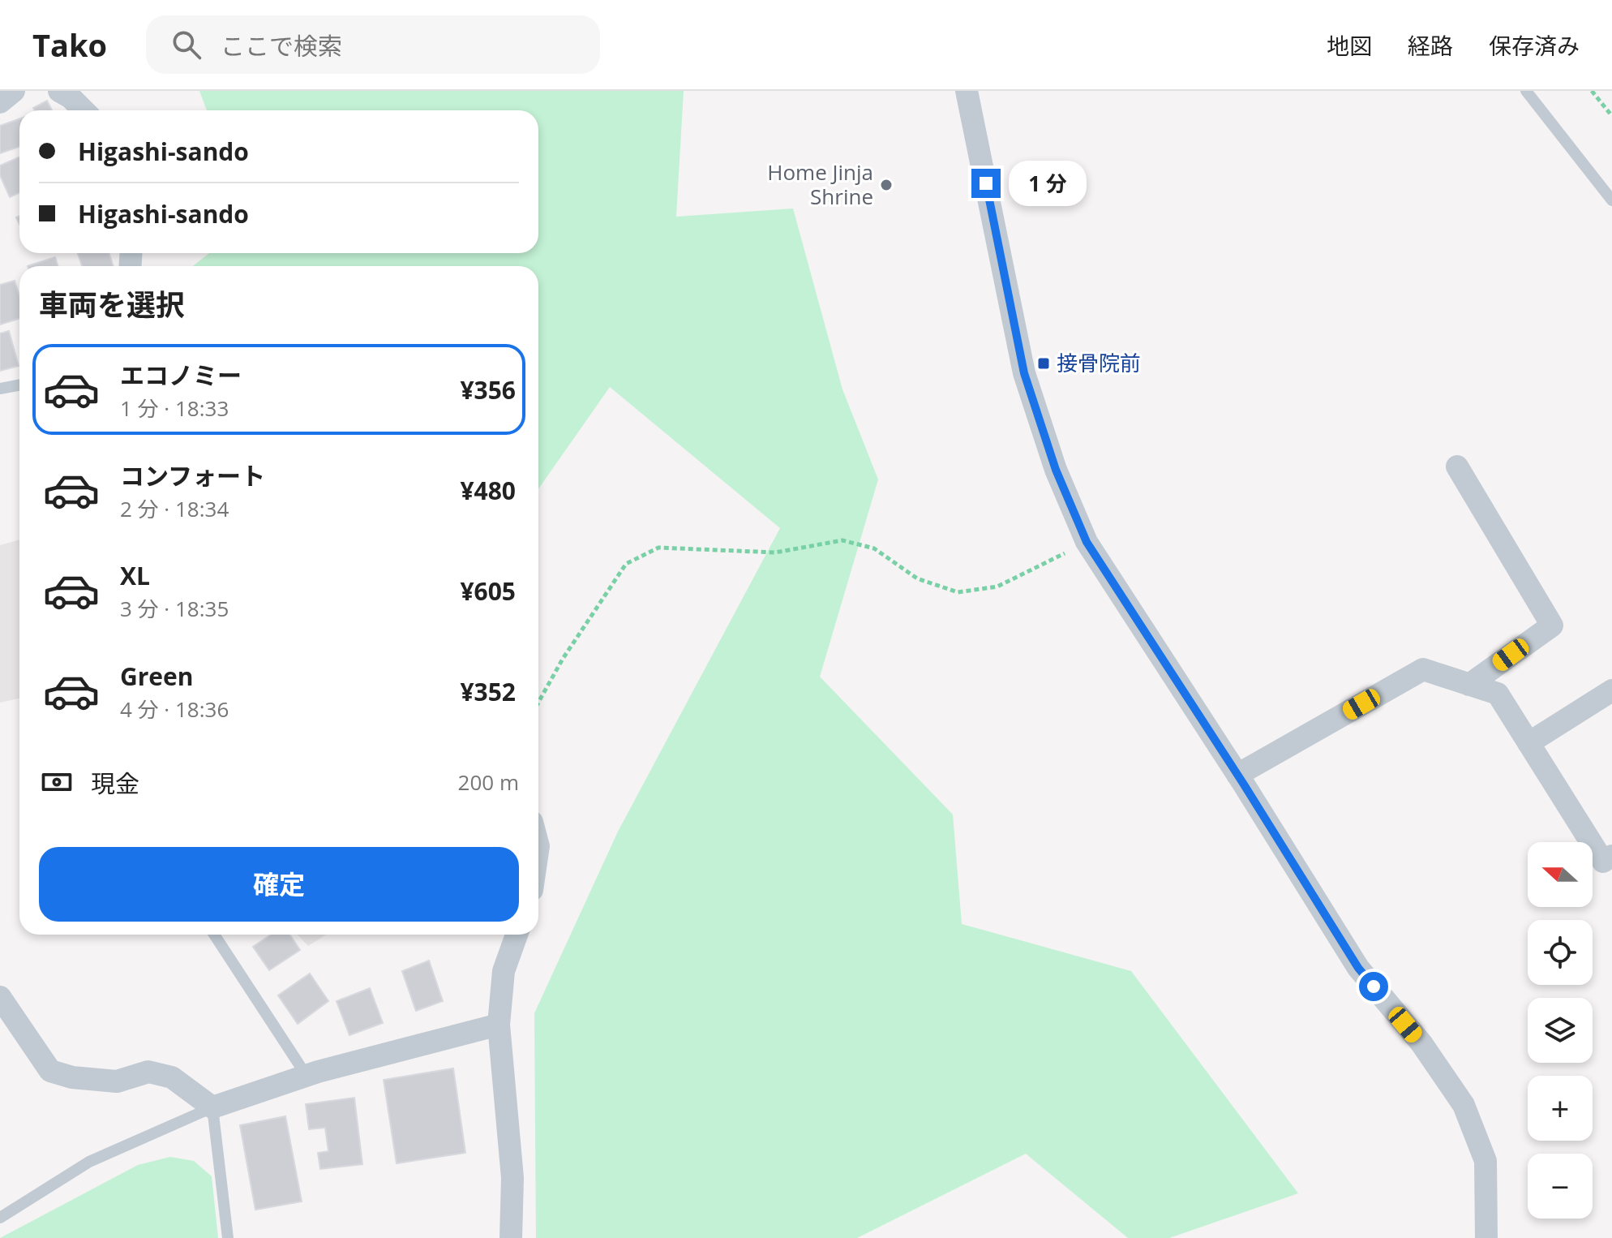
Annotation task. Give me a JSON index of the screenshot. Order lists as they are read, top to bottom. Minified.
{"places":{"other":["Home Jinja Shrine"],"transit":["接骨院前"]},"north":"left","page":{"header":"Tako","search":"ここで検索","nav":["地図","経路","保存済み"],"banner":["Higashi-sando","Higashi-sando"],"bubble":"1 分","heading":"車両を選択","list":[{"name":"エコノミー","note":"1 分 · 18:33","value":"¥356"},{"name":"コンフォート","note":"2 分 · 18:34","value":"¥480"},{"name":"XL","note":"3 分 · 18:35","value":"¥605"},{"name":"Green","note":"4 分 · 18:36","value":"¥352"}],"pay":["現金","200 m"],"buttons":"確定","map_buttons":["+","−"]}}
